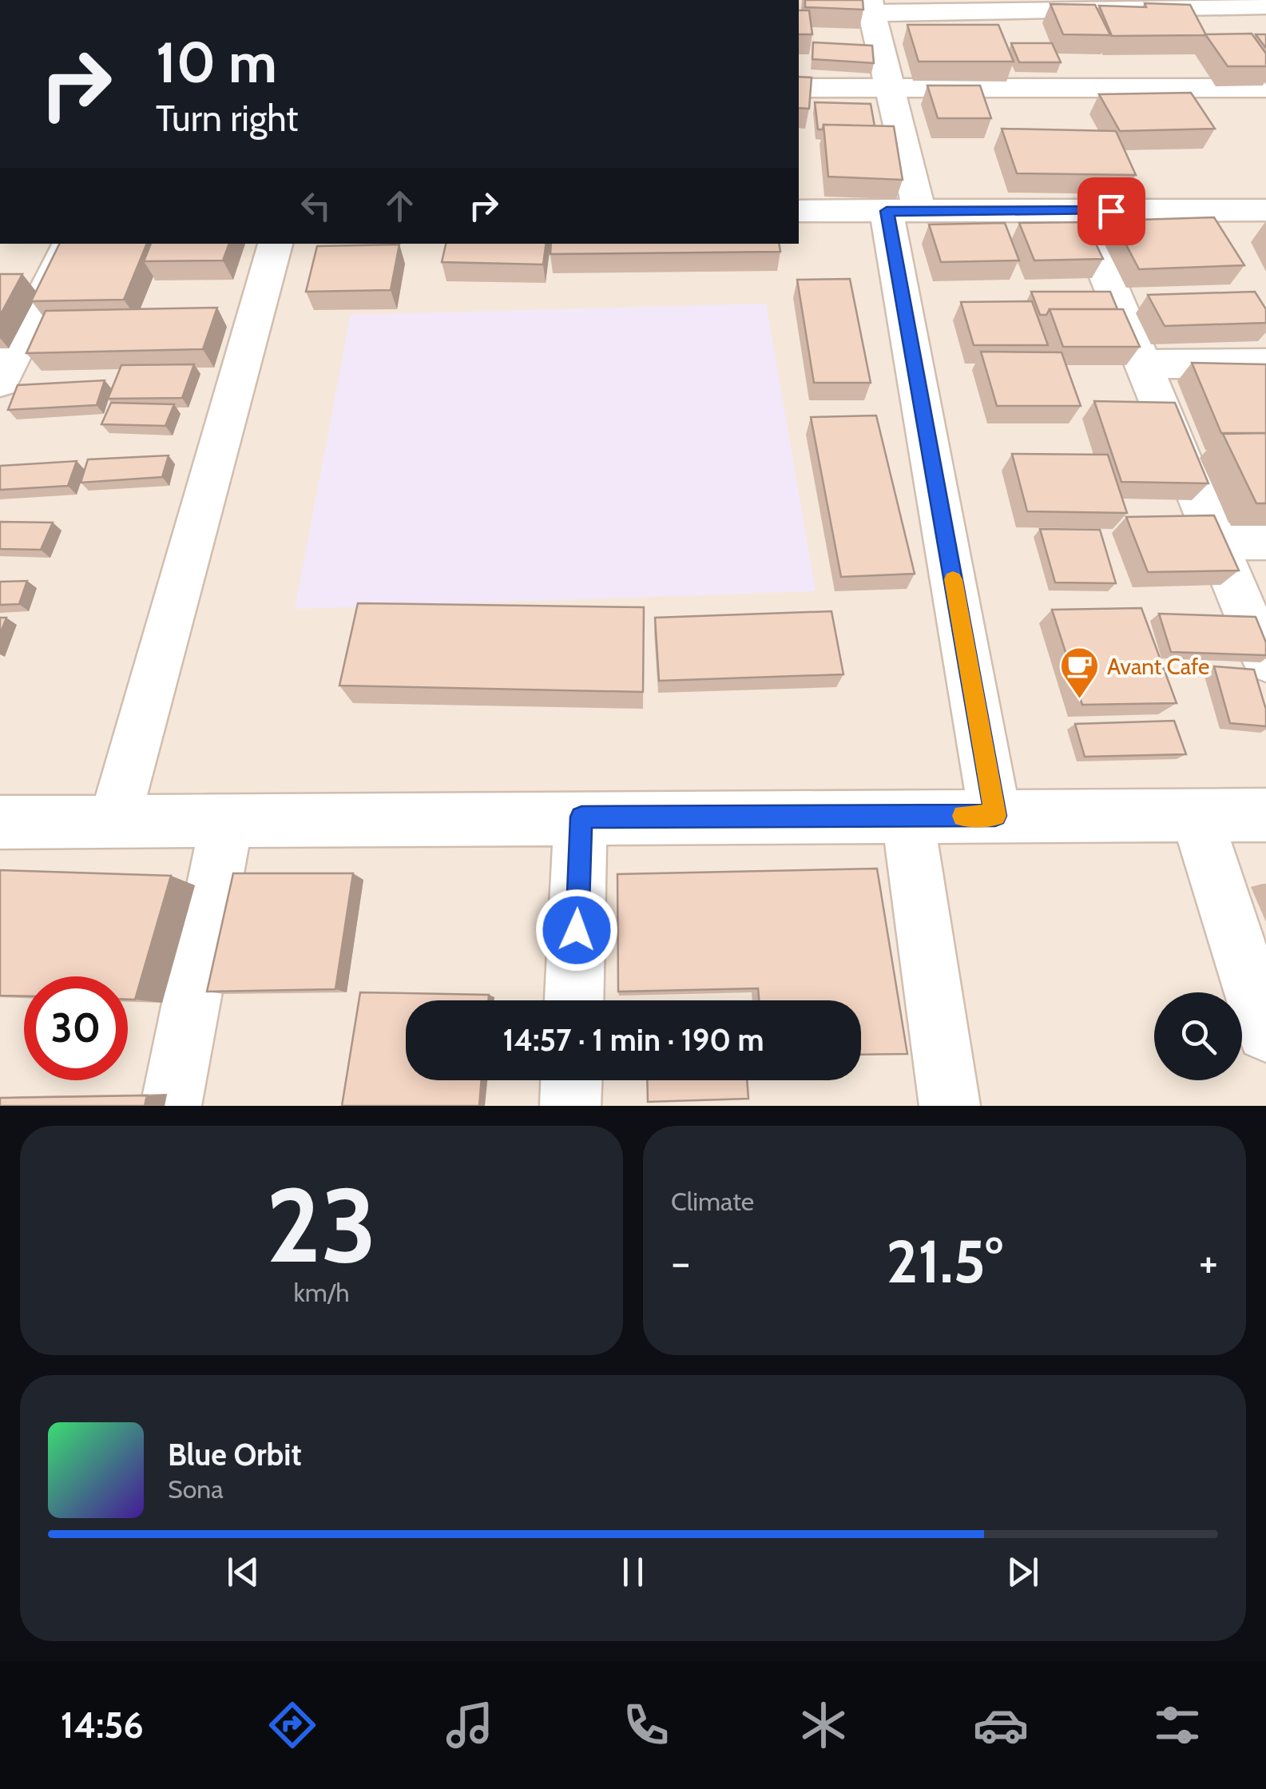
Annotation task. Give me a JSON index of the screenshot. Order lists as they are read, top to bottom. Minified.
{"places":{"cafe":["Avant Cafe"]},"page":{"turn":["10 m","Turn right"],"limit":"30","trip":"14:57 · 1 min · 190 m","tile":[["23","km/h"],"Climate"],"heat":["−","21.5°","+"],"song":["Blue Orbit","Sona"],"tabs":"14:56"}}
